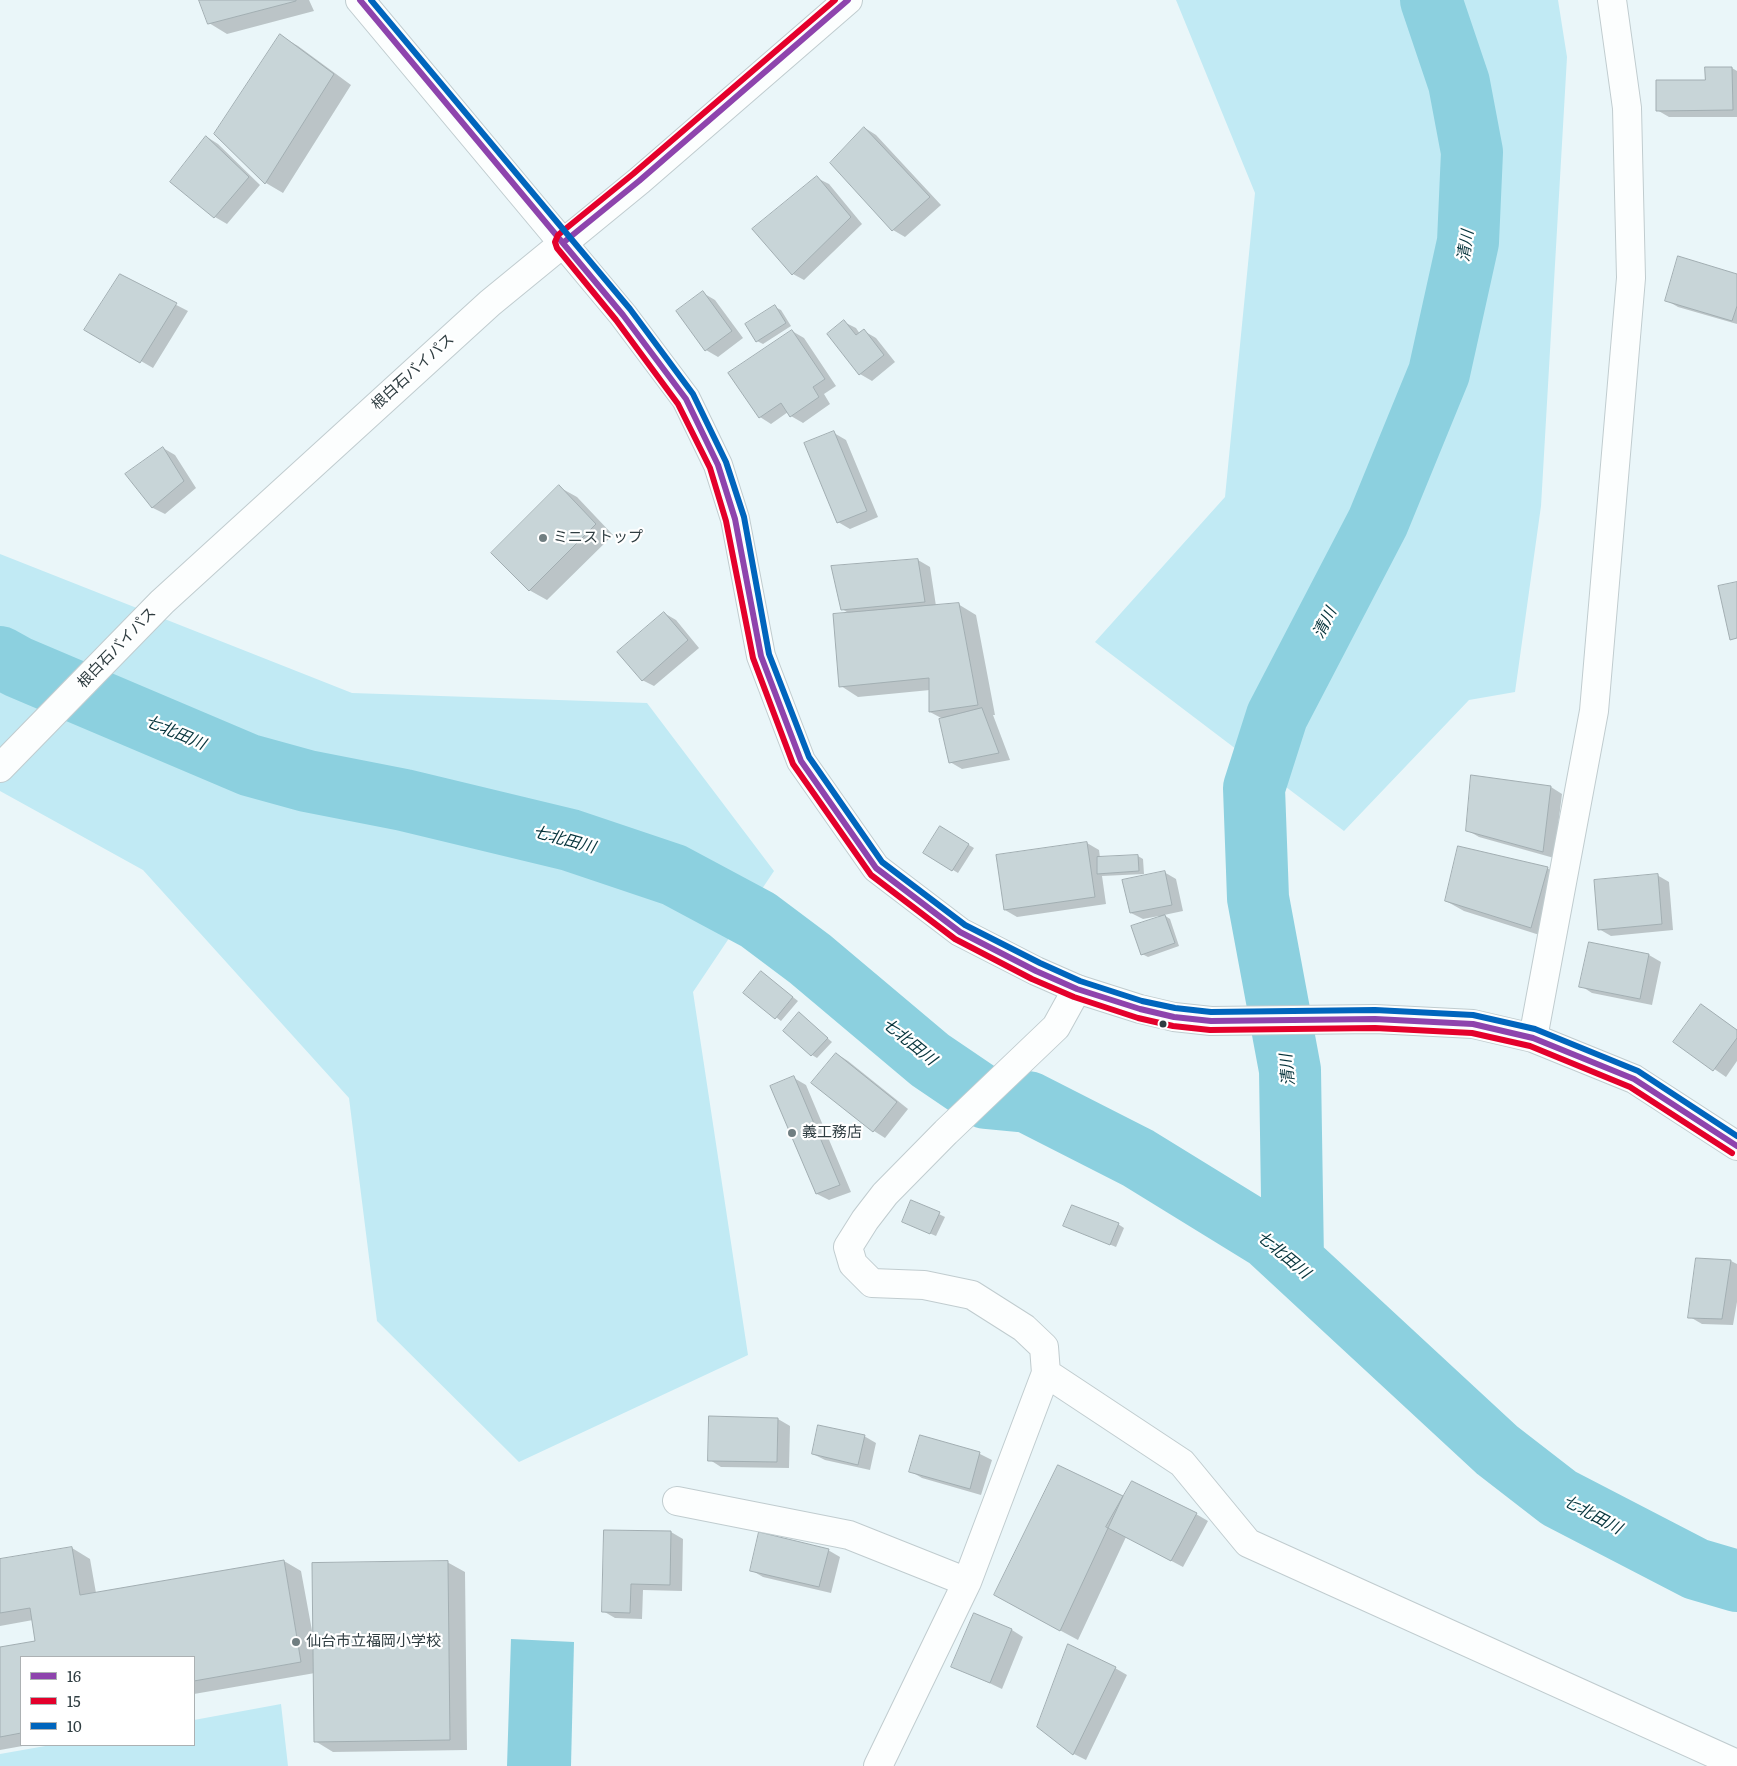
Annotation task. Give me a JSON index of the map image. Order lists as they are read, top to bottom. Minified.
{"streets":{"main road":["根白石バイパス"]},"water":["清川","七北田川"],"places":["ミニストップ","義工務店","仙台市立福岡小学校"],"lines":["transit line 16","transit line 15","transit line 10"],"legend":["16","15","10"]}
